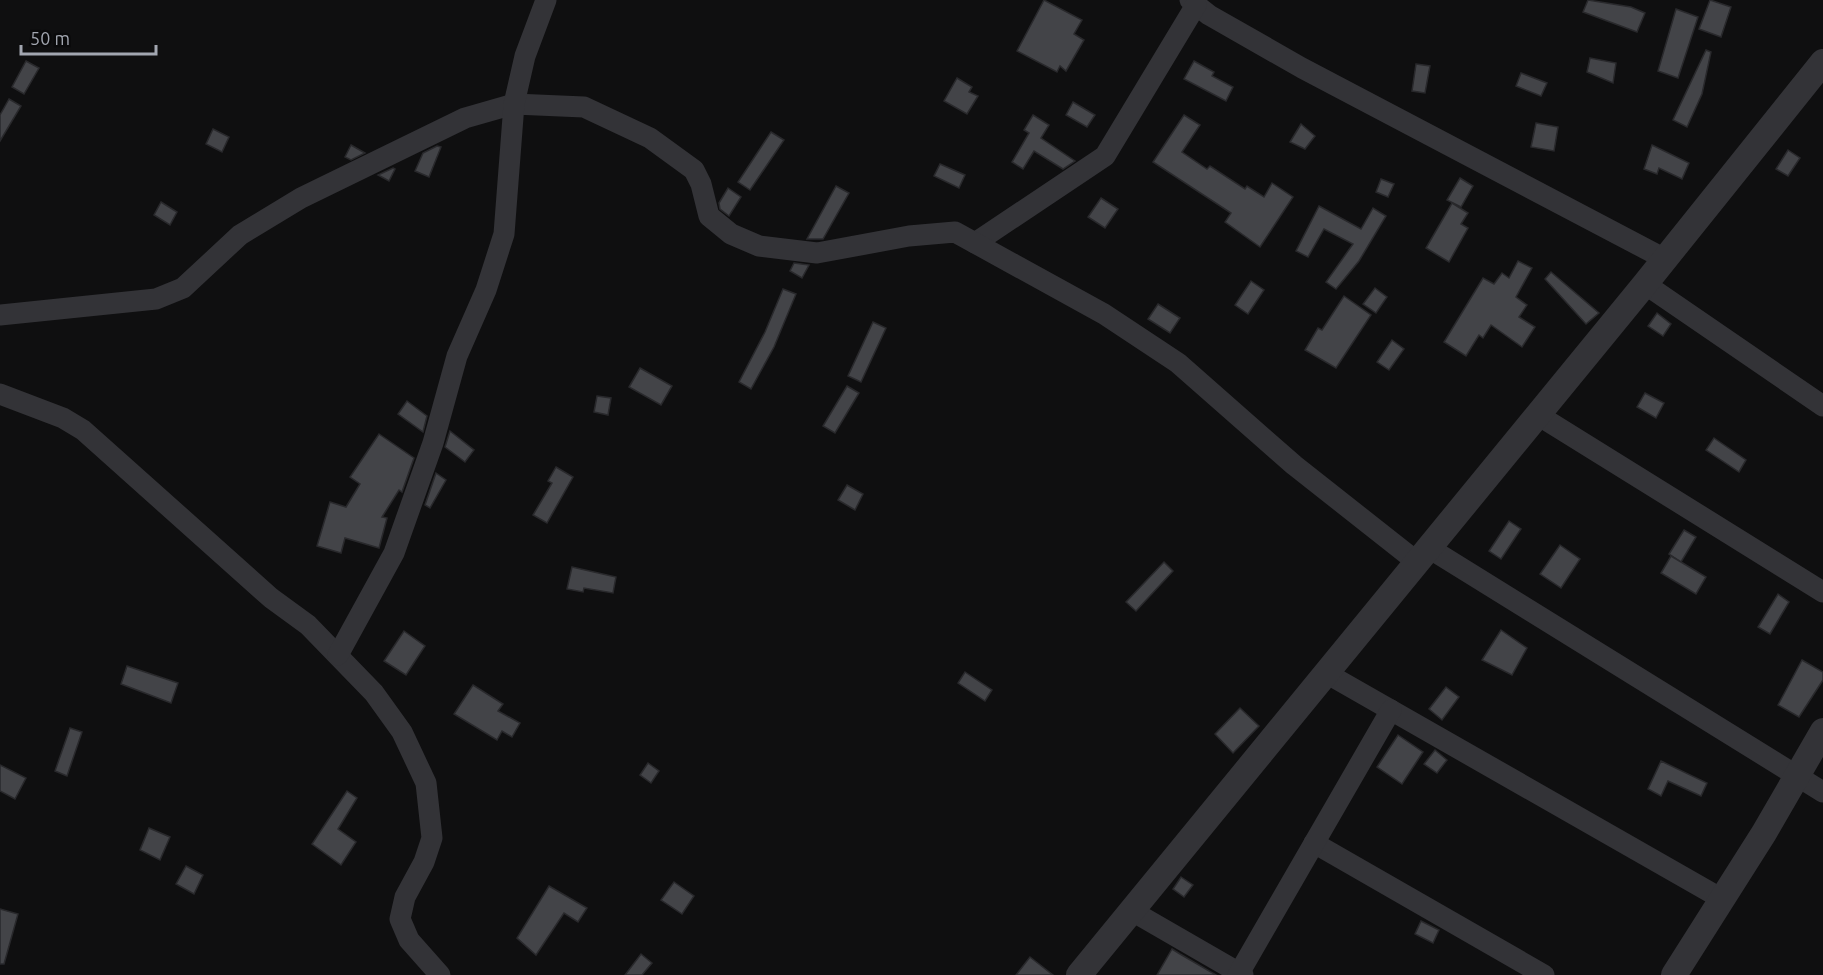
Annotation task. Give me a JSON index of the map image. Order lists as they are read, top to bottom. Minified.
{"scale_bar":"50 m"}
